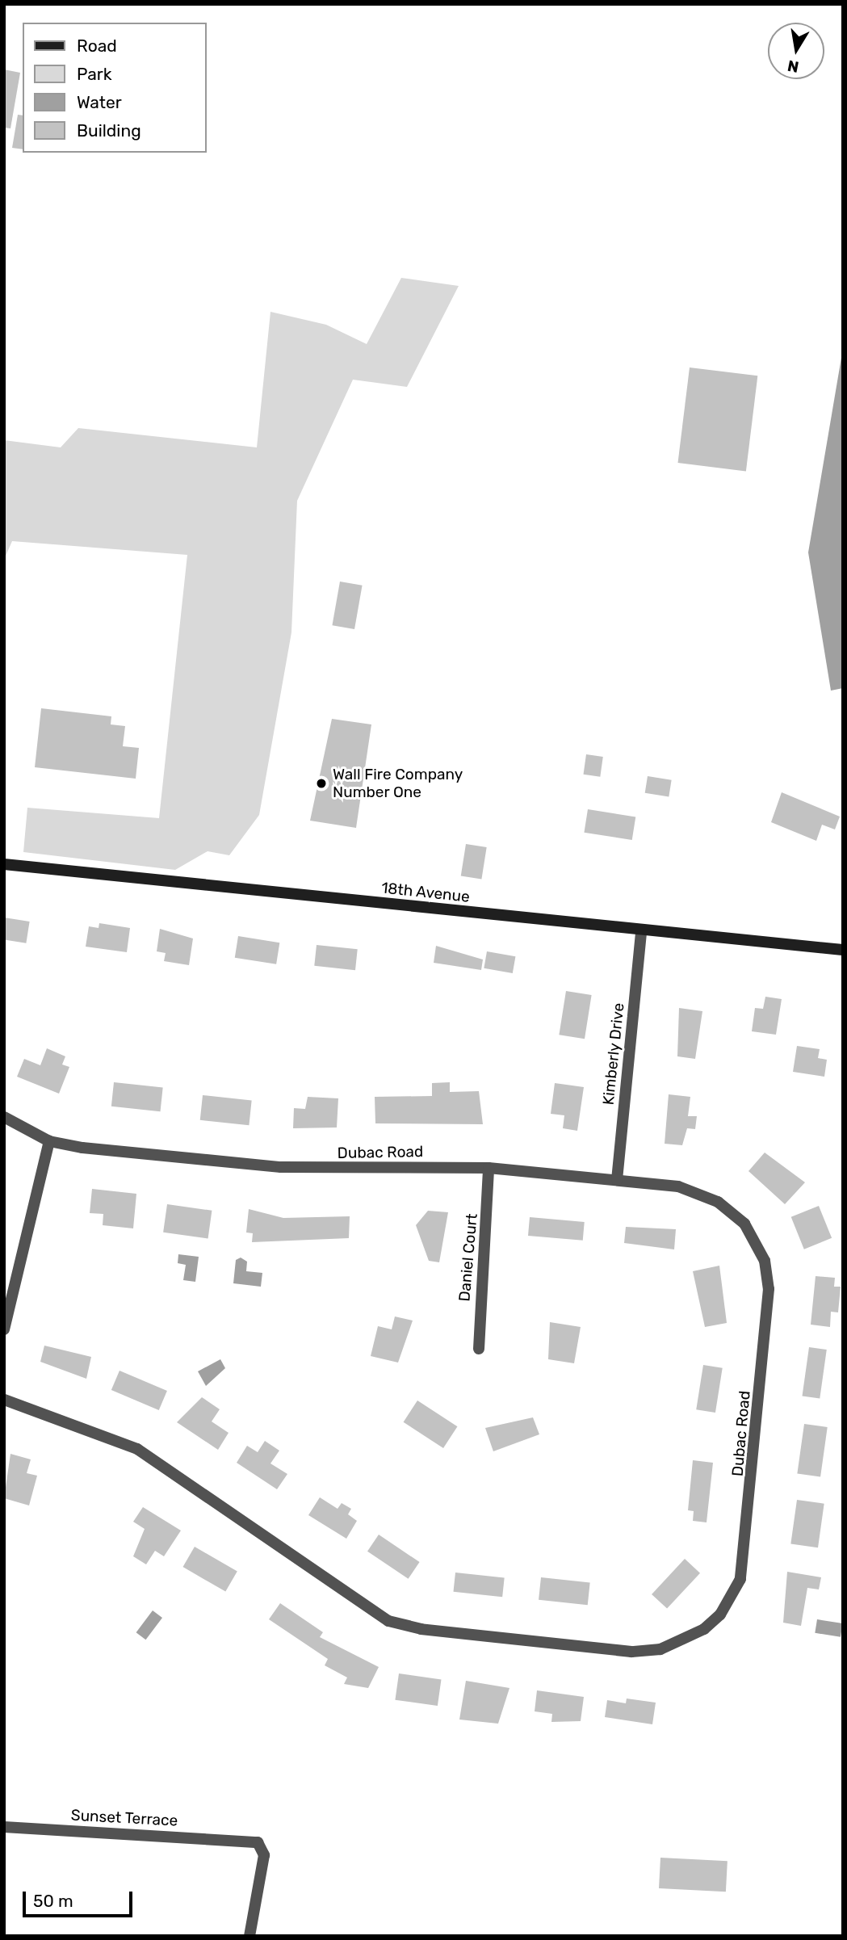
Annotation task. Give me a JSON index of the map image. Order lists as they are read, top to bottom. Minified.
{"streets":{"street":["18th Avenue","Kimberly Drive","Dubac Road","Daniel Court","Sunset Terrace"]},"crossings":[["18th Avenue","Kimberly Drive"],["Kimberly Drive","Dubac Road"],["Dubac Road","Daniel Court"]],"places":["Wall Fire Company Number One"],"legend":["Road","Park","Water","Building"],"scale_bar":"50 m","north":"bottom"}
